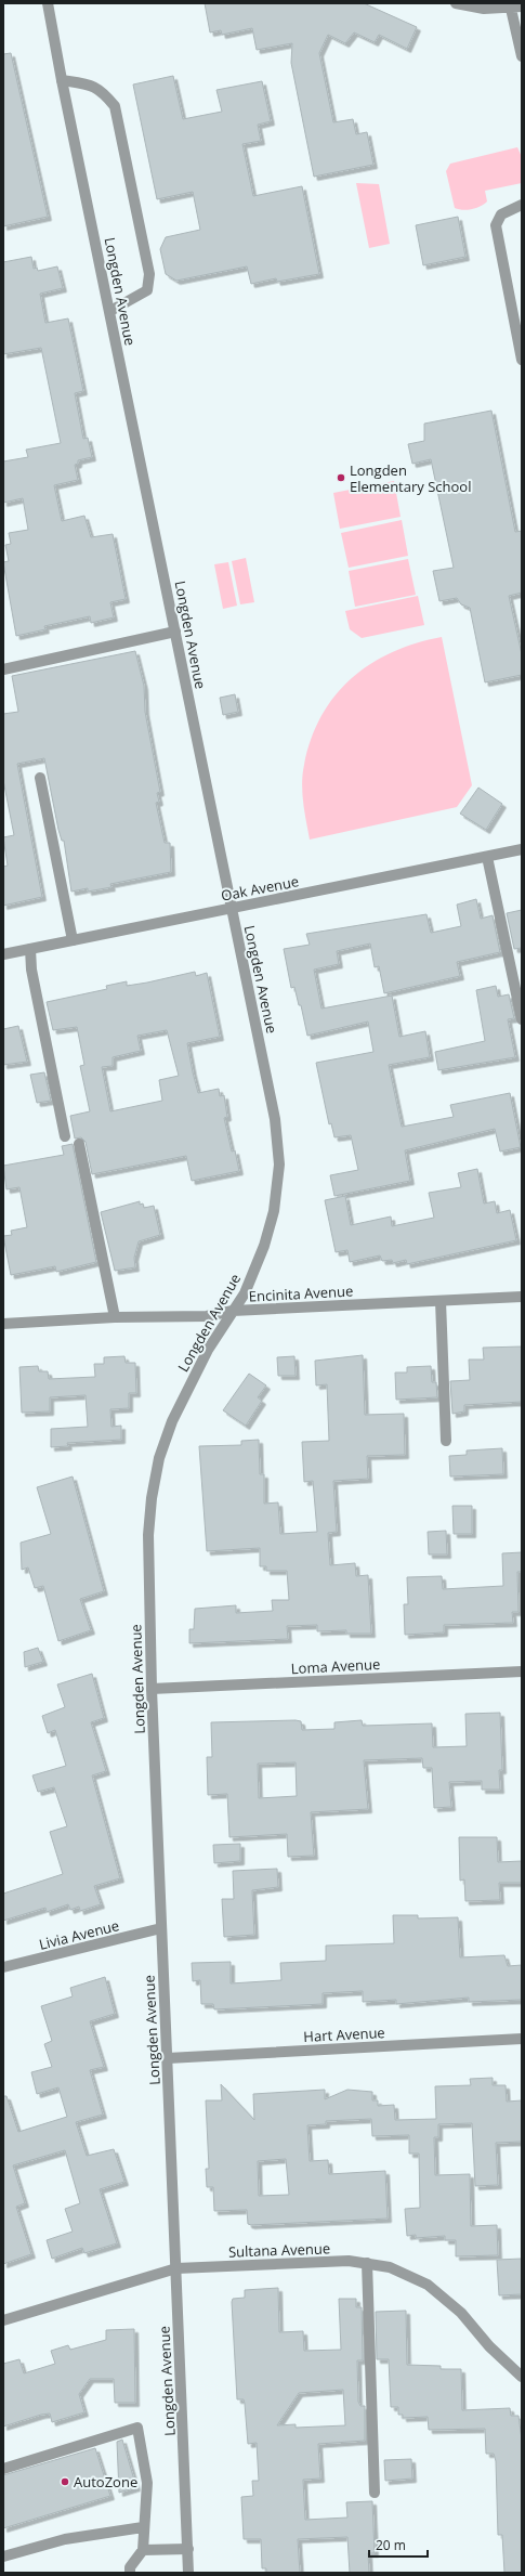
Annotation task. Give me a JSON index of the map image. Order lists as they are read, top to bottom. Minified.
{"streets":{"street":["Longden Avenue","Oak Avenue","Encinita Avenue","Loma Avenue","Livia Avenue","Hart Avenue","Sultana Avenue"]},"crossings":[["Longden Avenue","Oak Avenue"],["Longden Avenue","Encinita Avenue"],["Longden Avenue","Loma Avenue"],["Longden Avenue","Livia Avenue"],["Longden Avenue","Hart Avenue"],["Longden Avenue","Sultana Avenue"]],"places":["Longden Elementary School","AutoZone"],"scale_bar":"20 m"}
